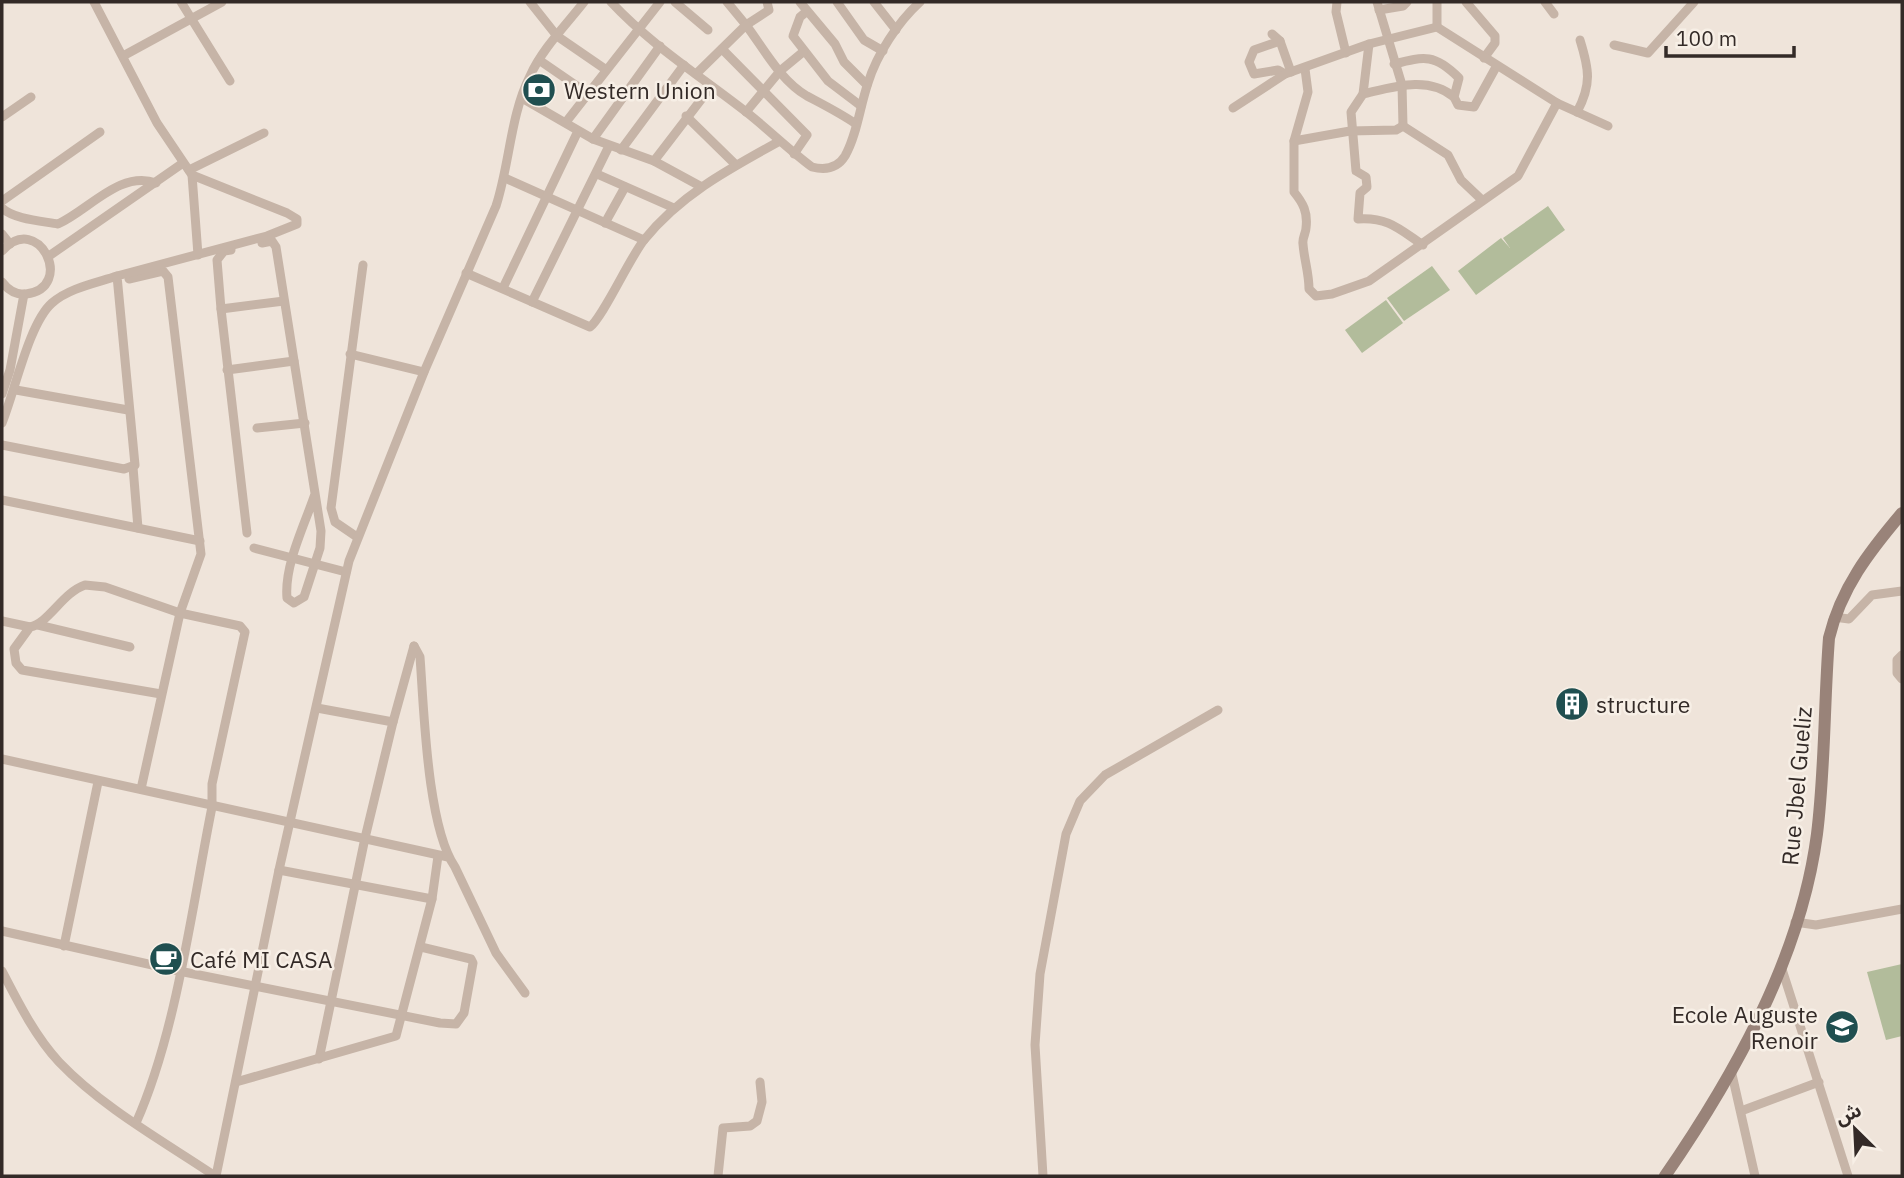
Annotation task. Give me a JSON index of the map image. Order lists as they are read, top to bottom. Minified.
{"streets":{"street":["Rue Jbel Gueliz"]},"places":{"bank":["Western Union"],"building":["structure"],"cafe":["Café MI CASA"],"school or university":["Ecole Auguste Renoir"]},"scale_bar":"100 m","north":"top left"}
